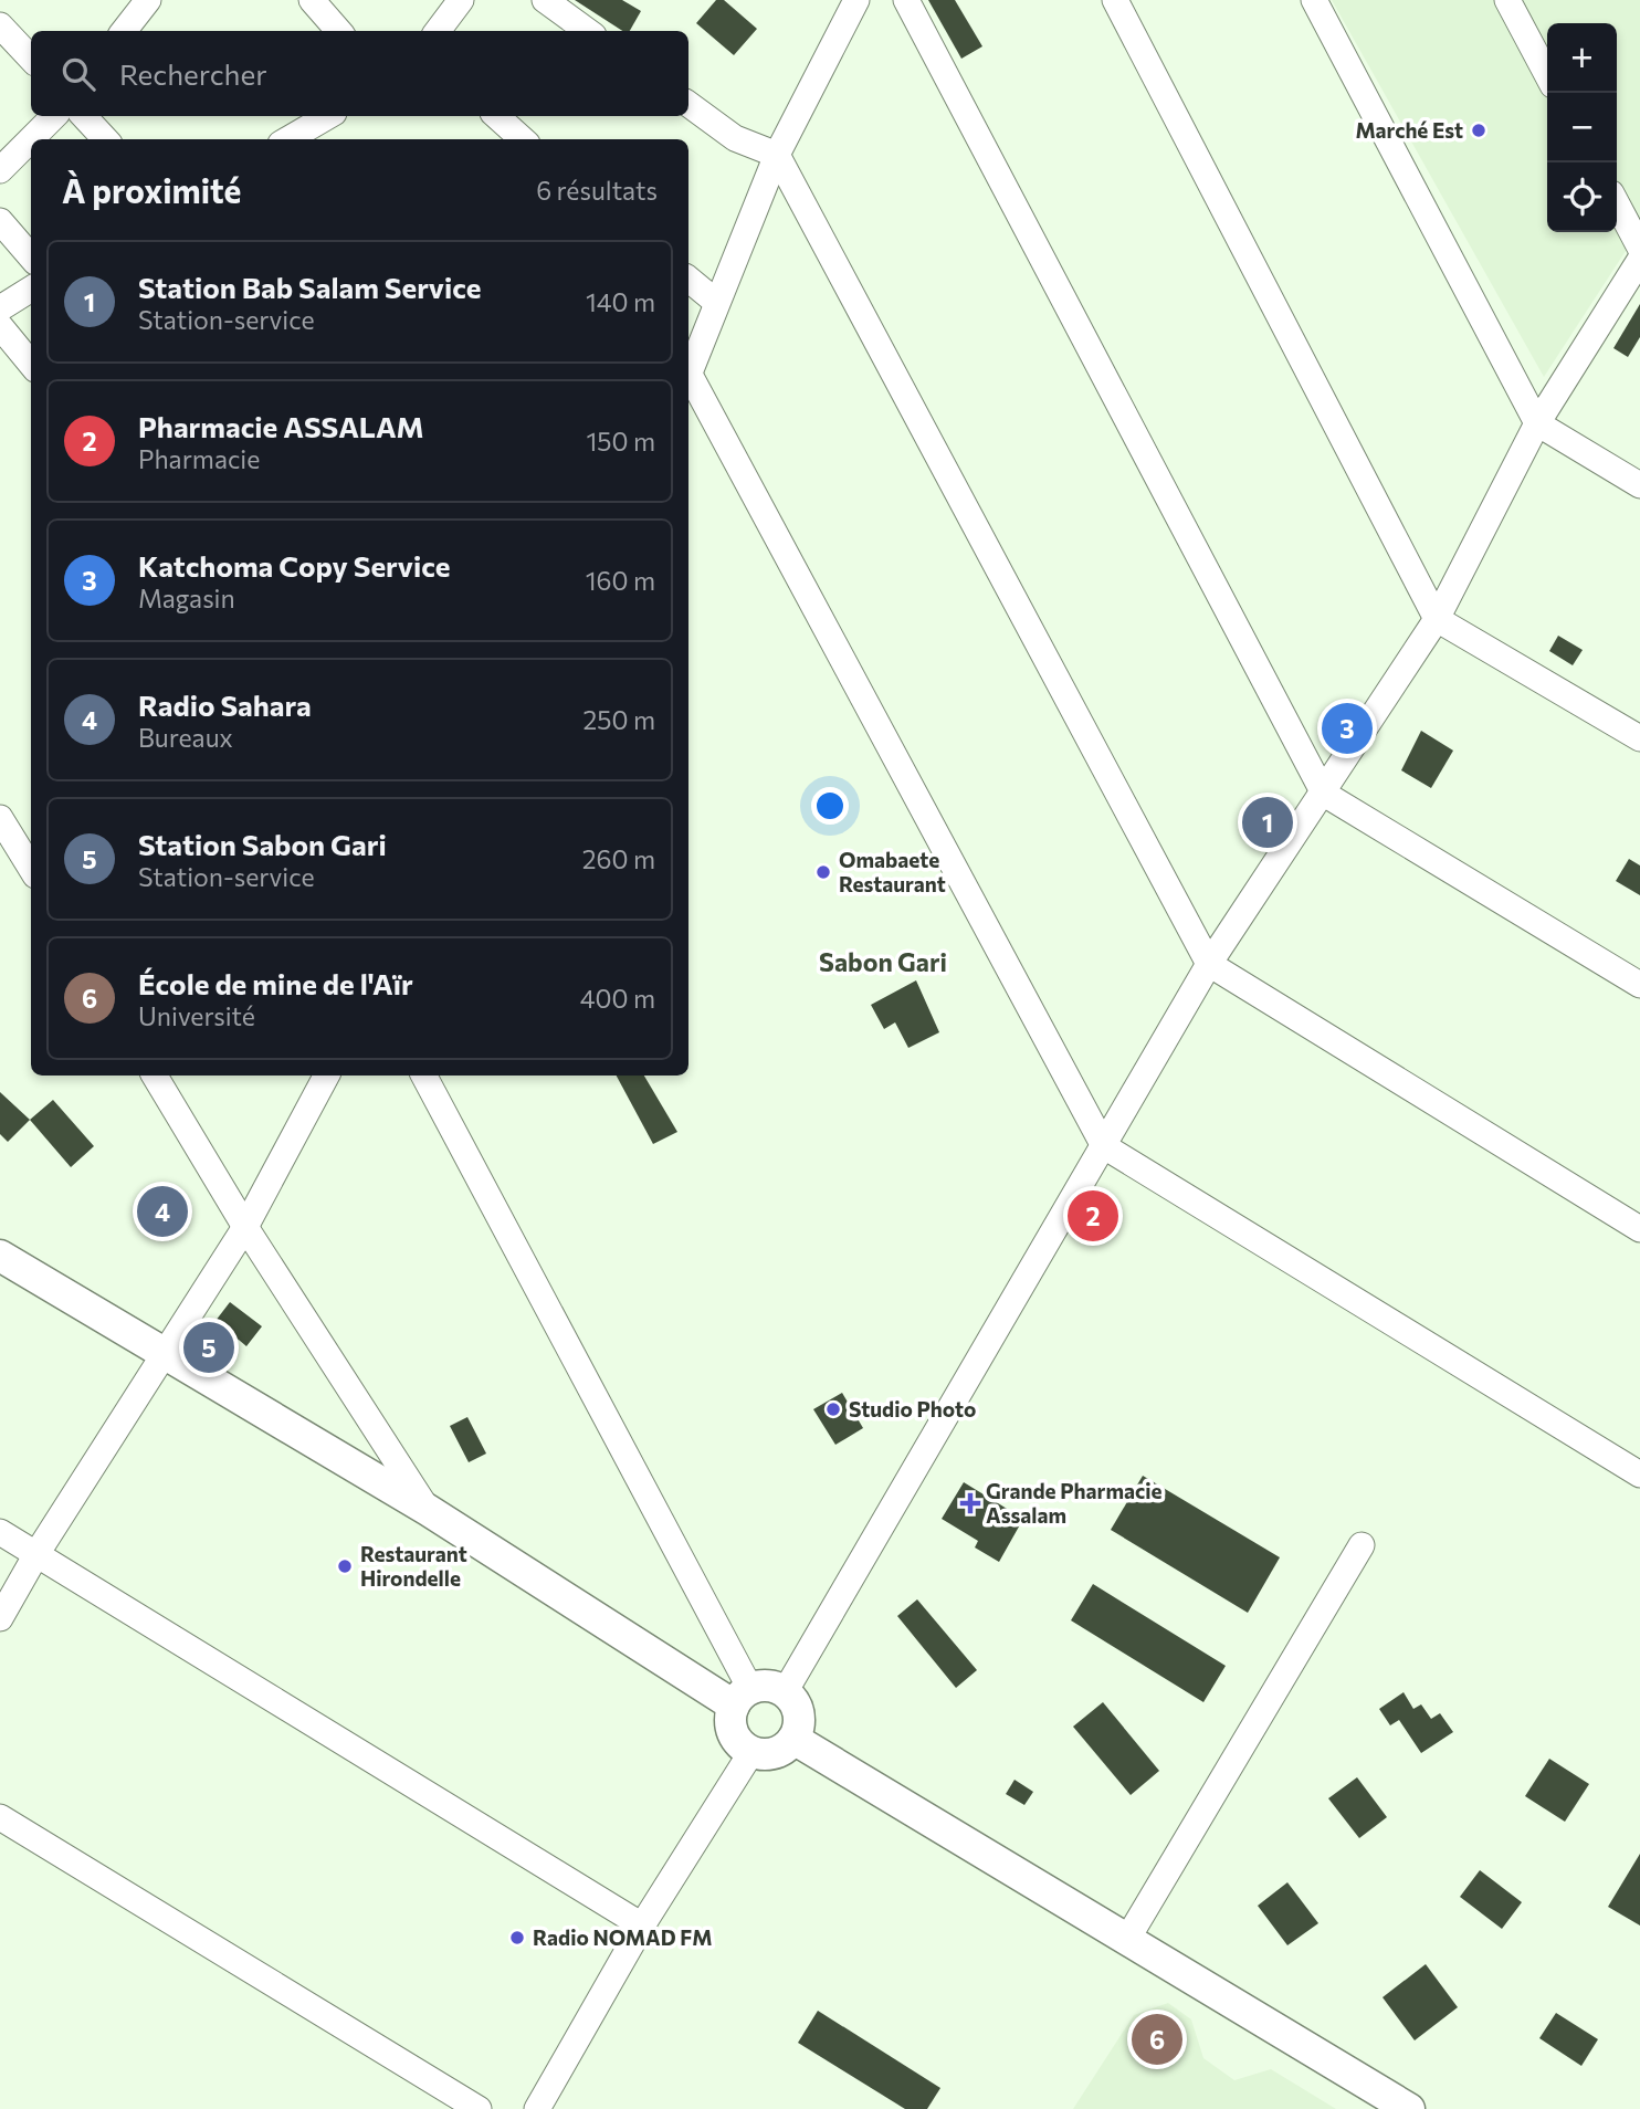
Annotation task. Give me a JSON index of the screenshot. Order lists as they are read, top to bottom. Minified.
{"districts":["Sabon Gari"],"places":{"other":["Marché Est","Omabaete Restaurant","Studio Photo","Restaurant Hirondelle","Radio NOMAD FM"],"health":["Grande Pharmacie Assalam"]},"page":{"map_buttons":["+","−"],"search":"Rechercher","heading":["À proximité","6 résultats"],"list":[{"mark":"1","name":"Station Bab Salam Service","note":"Station-service","value":"140 m"},{"mark":"2","name":"Pharmacie ASSALAM","note":"Pharmacie","value":"150 m"},{"mark":"3","name":"Katchoma Copy Service","note":"Magasin","value":"160 m"},{"mark":"4","name":"Radio Sahara","note":"Bureaux","value":"250 m"},{"mark":"5","name":"Station Sabon Gari","note":"Station-service","value":"260 m"},{"mark":"6","name":"École de mine de l'Aïr","note":"Université","value":"400 m"}],"pins":["3","1","4","2","5","6"]}}
